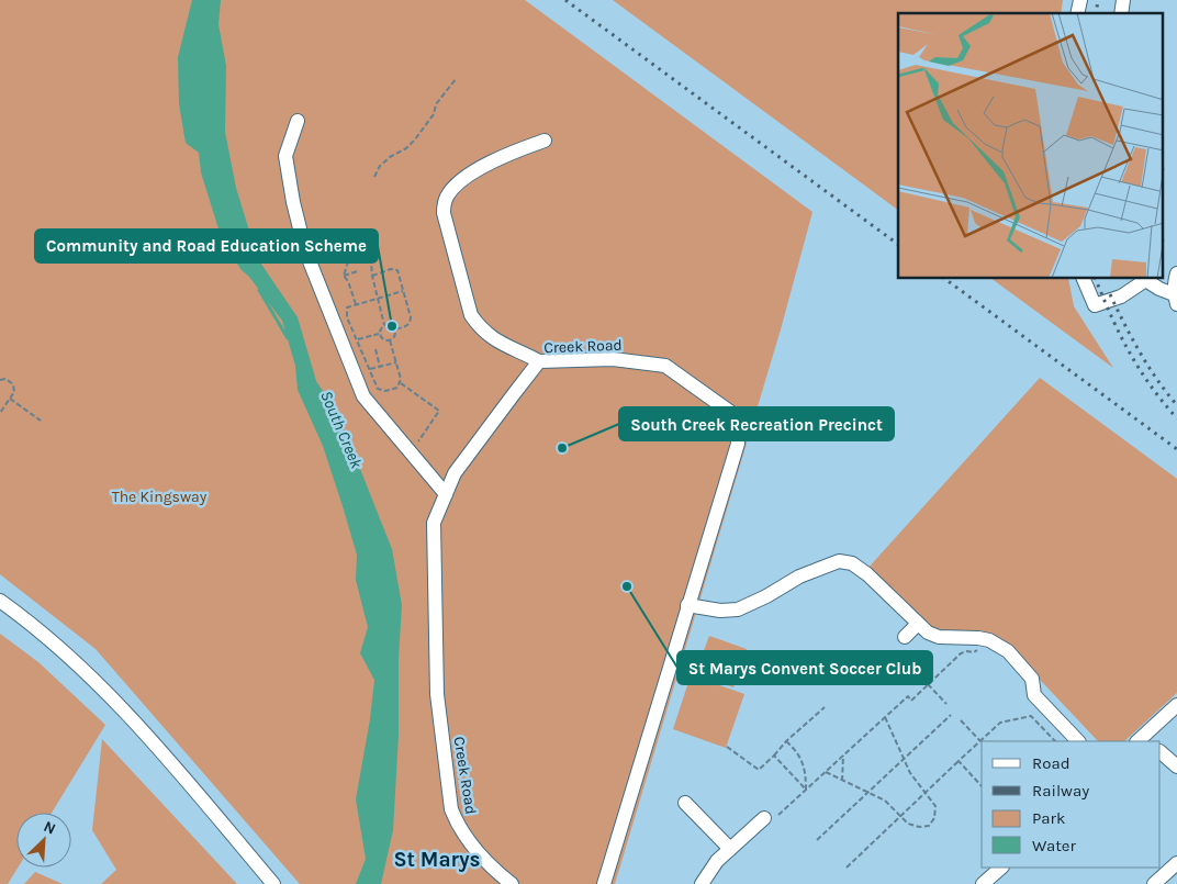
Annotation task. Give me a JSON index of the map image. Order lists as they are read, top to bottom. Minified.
{"streets":{"street":["Creek Road"]},"districts":["St Marys"],"water":["South Creek"],"parks":["The Kingsway"],"places":["Community and Road Education Scheme","South Creek Recreation Precinct","St Marys Convent Soccer Club"],"legend":["Road","Railway","Park","Water"],"north":"top right"}
